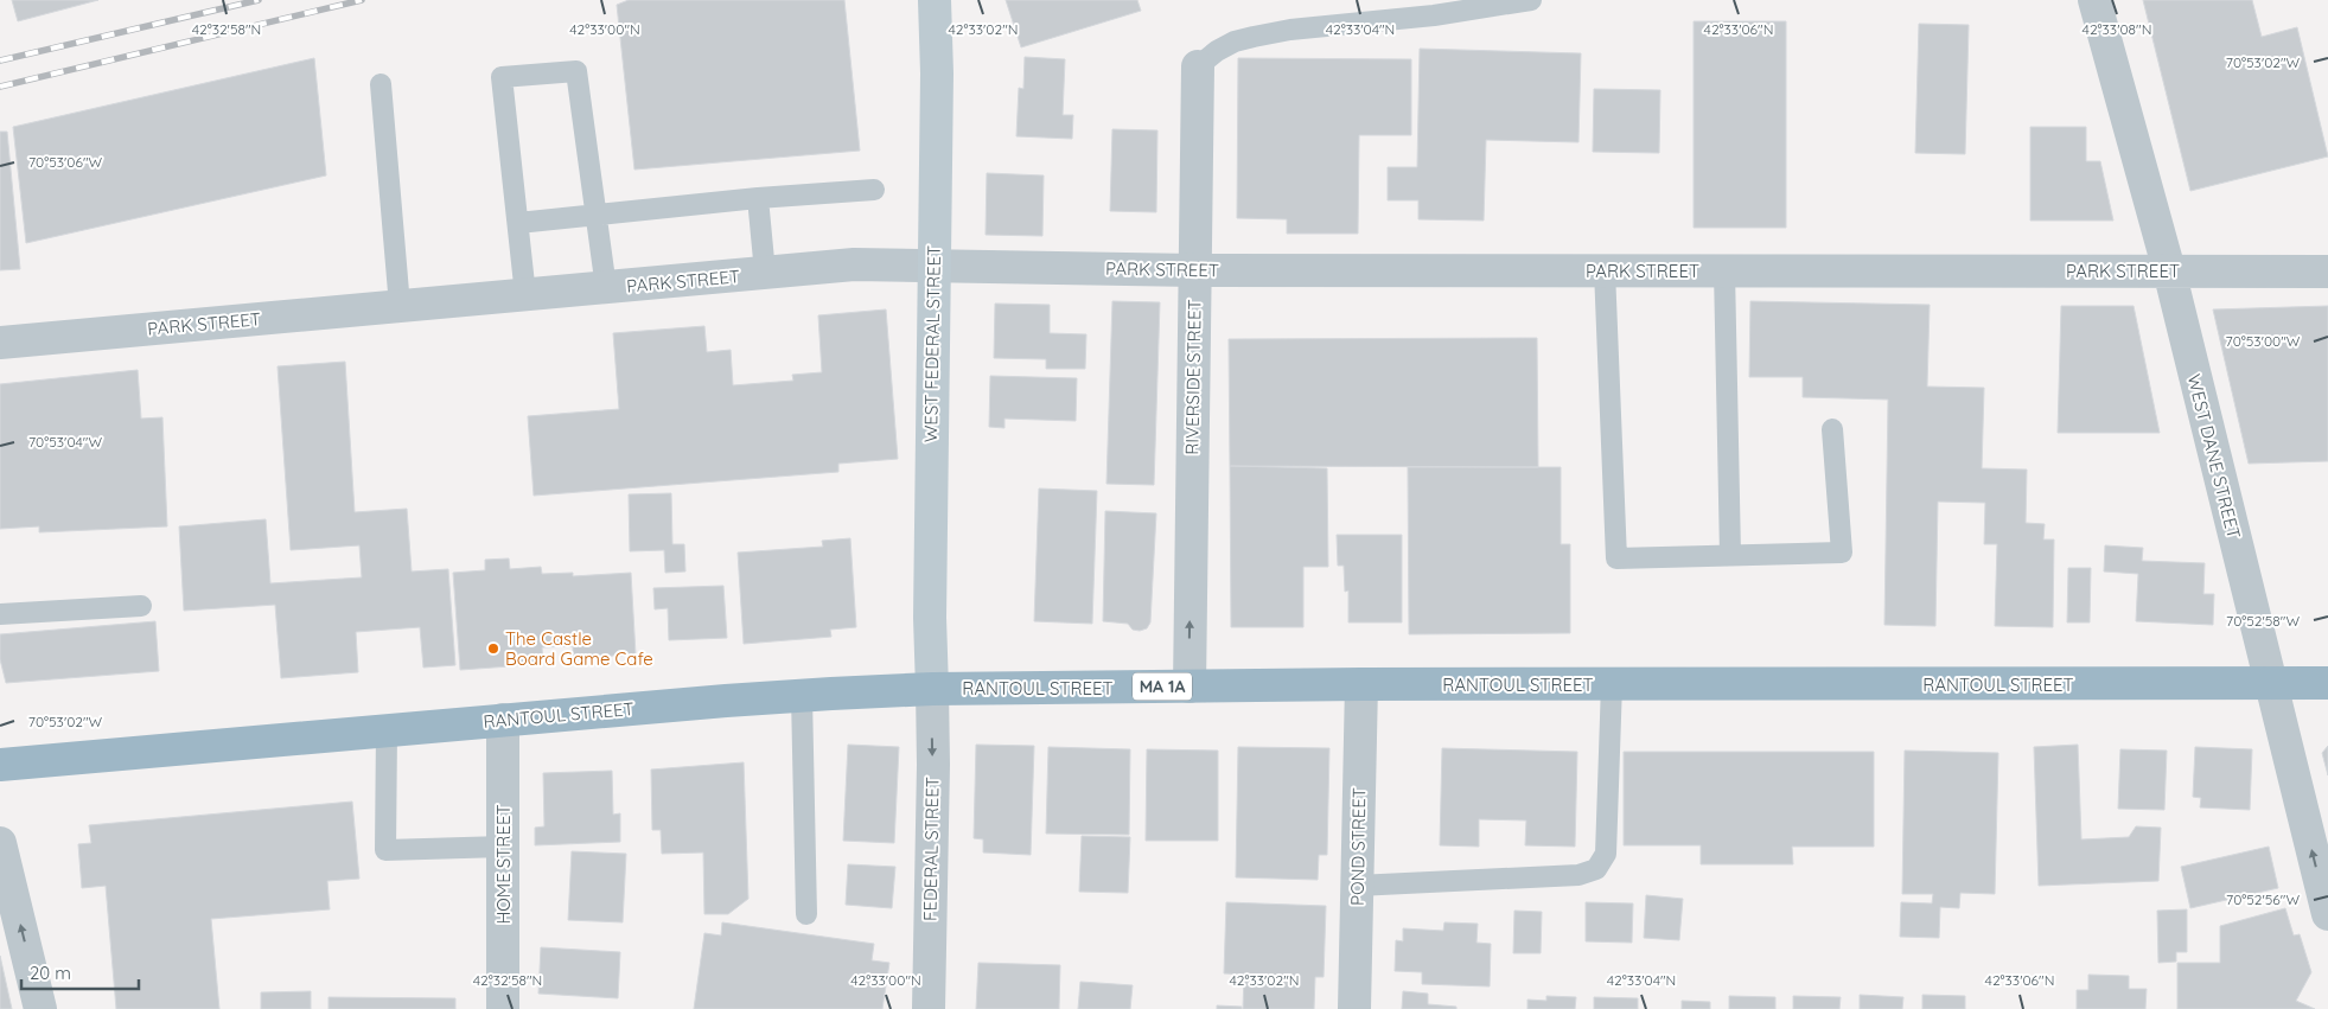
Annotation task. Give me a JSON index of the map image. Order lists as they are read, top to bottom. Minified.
{"streets":{"highway":["RANTOUL STREET","MA 1A"],"main road":["WEST FEDERAL STREET"],"street":["PARK STREET","RIVERSIDE STREET","WEST DANE STREET","POND STREET","FEDERAL STREET","HOME STREET"]},"crossings":[["PARK STREET","WEST FEDERAL STREET"],["PARK STREET","RIVERSIDE STREET"],["PARK STREET","WEST DANE STREET"],["WEST FEDERAL STREET","RANTOUL STREET"],["WEST FEDERAL STREET","FEDERAL STREET"],["RIVERSIDE STREET","RANTOUL STREET"],["WEST DANE STREET","RANTOUL STREET"],["RANTOUL STREET","POND STREET"],["RANTOUL STREET","FEDERAL STREET"],["RANTOUL STREET","HOME STREET"]],"one_way":["RIVERSIDE STREET","FEDERAL STREET"],"places":["The Castle Board Game Cafe"],"scale_bar":"20 m","coordinates":["42°32'58\"N","42°33'00\"N","42°33'02\"N","42°33'04\"N","42°33'06\"N","42°33'08\"N","70°53'02\"W","70°53'06\"W","70°53'00\"W","70°53'04\"W","70°52'58\"W","70°52'56\"W"]}
